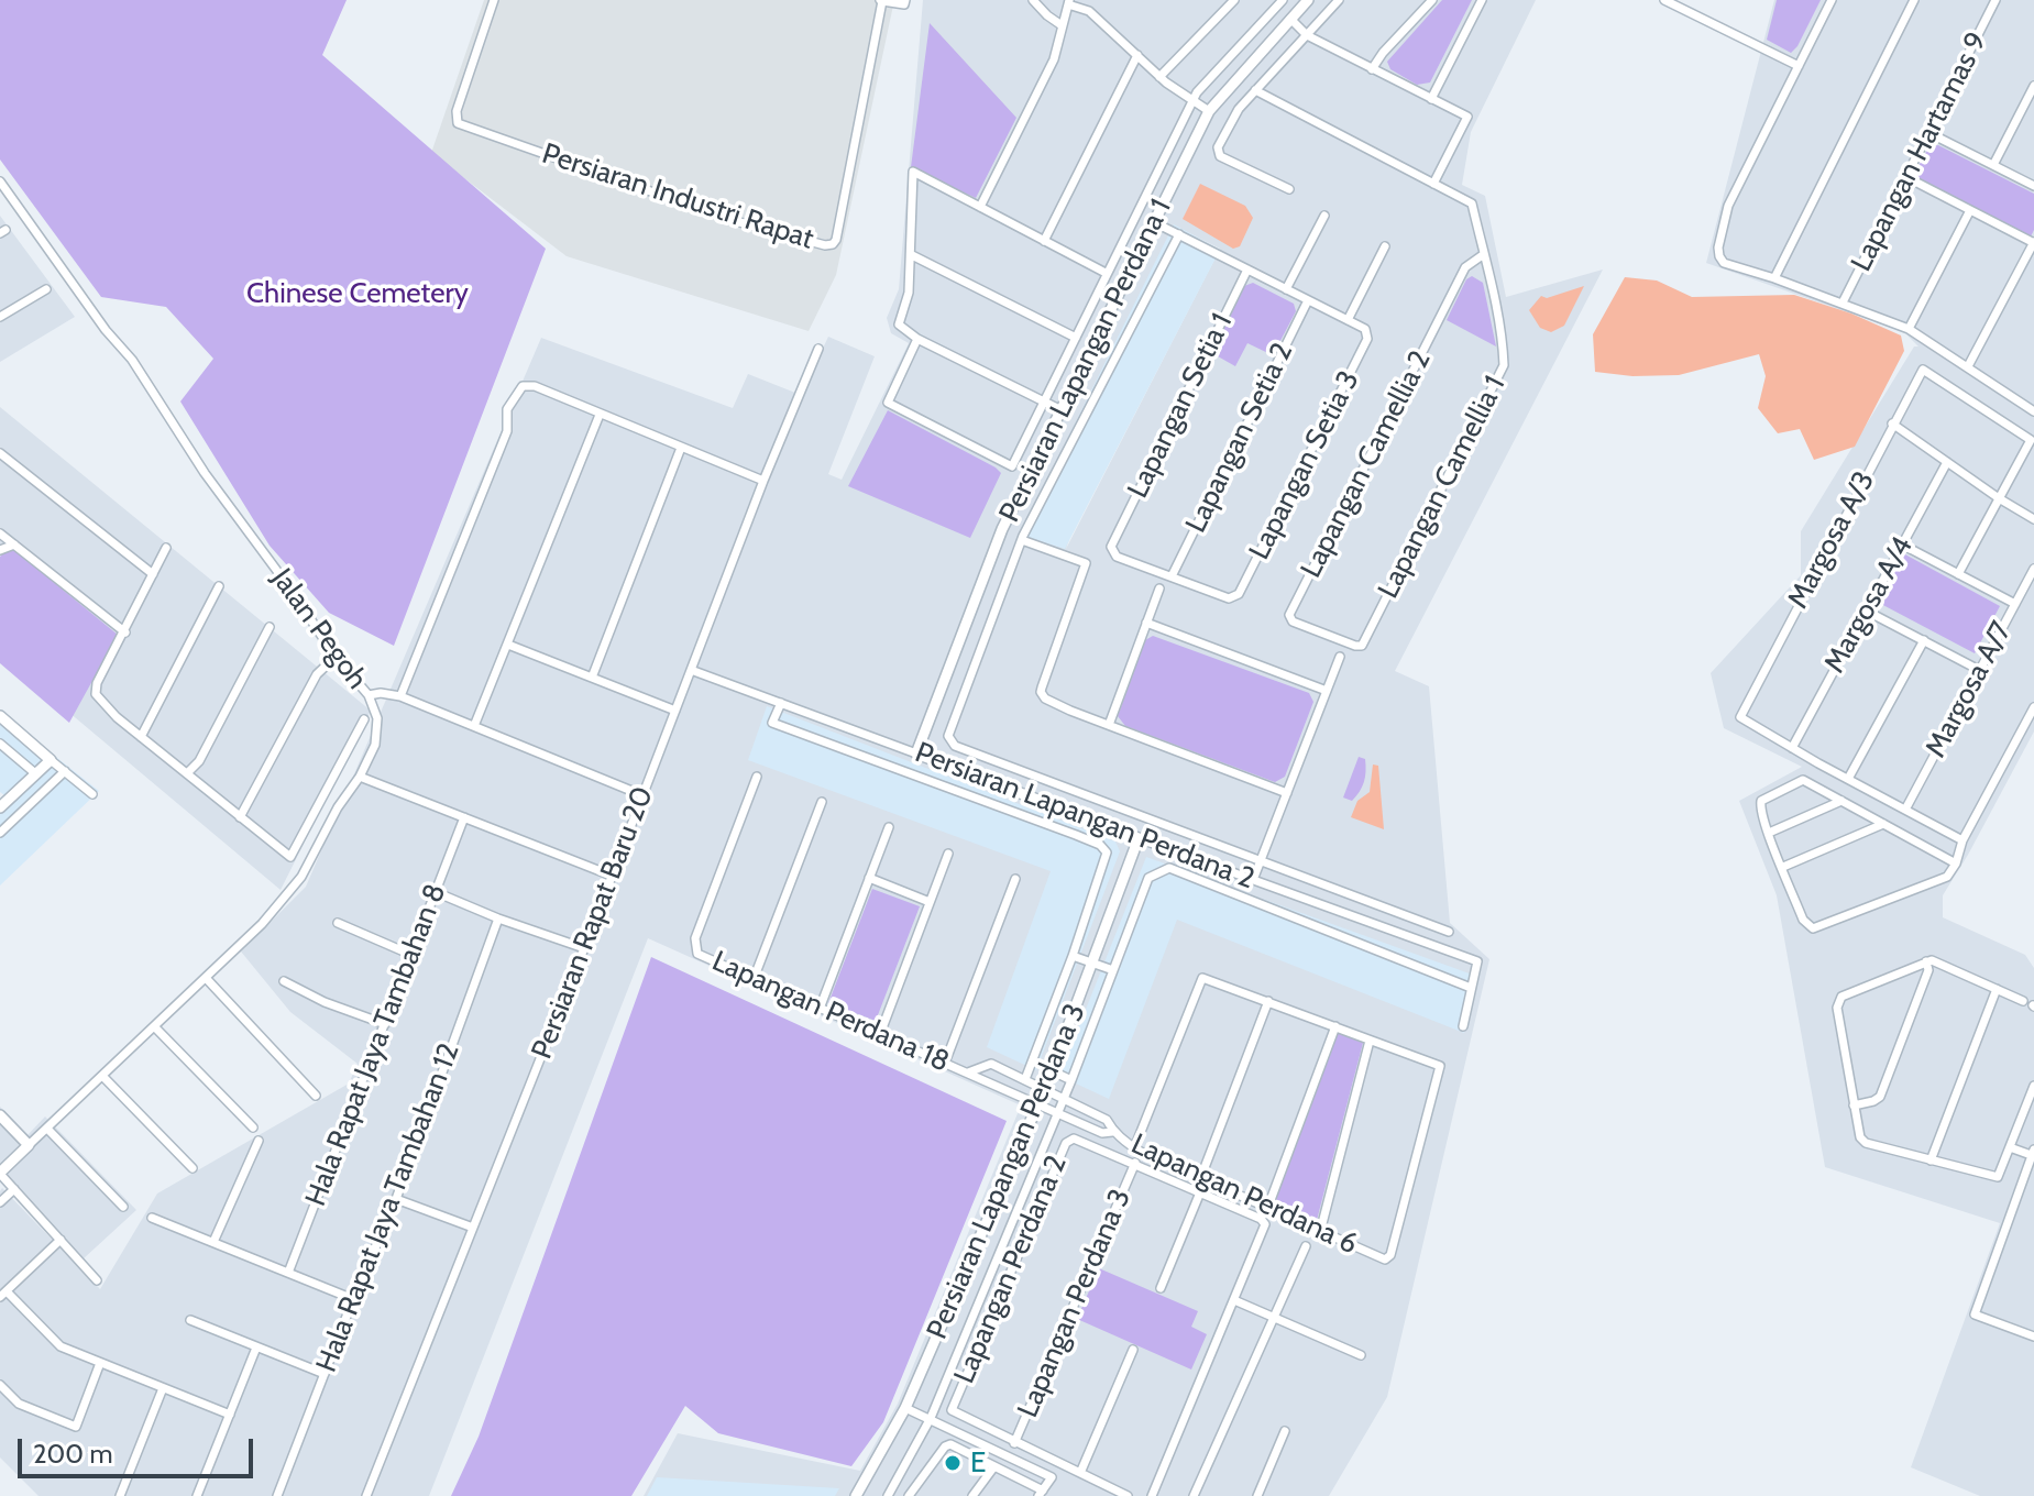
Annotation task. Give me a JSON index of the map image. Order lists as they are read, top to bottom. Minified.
{"streets":{"street":["Lapangan Hartamas 9","Persiaran Industri Rapat","Persiaran Lapangan Perdana 1","Lapangan Setia 1","Lapangan Setia 2","Lapangan Camellia 2","Lapangan Setia 3","Lapangan Camellia 1","Margosa A/3","Margosa A/4","Jalan Pegoh","Margosa A/7","Persiaran Lapangan Perdana 2","Persiaran Rapat Baru 20","Lapangan Perdana 18","Hala Rapat Jaya Tambahan 8","Persiaran Lapangan Perdana 3","Lapangan Perdana 6","Hala Rapat Jaya Tambahan 12","Lapangan Perdana 2","Lapangan Perdana 3"]},"crossings":[["Persiaran Lapangan Perdana 1","Persiaran Lapangan Perdana 2"],["Lapangan Setia 1","Lapangan Setia 2"],["Lapangan Setia 1","Lapangan Setia 3"],["Lapangan Setia 2","Lapangan Setia 3"],["Lapangan Camellia 2","Lapangan Camellia 1"],["Margosa A/3","Margosa A/4"],["Persiaran Lapangan Perdana 2","Persiaran Rapat Baru 20"],["Persiaran Lapangan Perdana 2","Persiaran Lapangan Perdana 3"],["Lapangan Perdana 18","Persiaran Lapangan Perdana 3"],["Lapangan Perdana 18","Lapangan Perdana 6"],["Persiaran Lapangan Perdana 3","Lapangan Perdana 6"],["Lapangan Perdana 6","Lapangan Perdana 3"],["Lapangan Perdana 2","Lapangan Perdana 3"]],"parks":["Chinese Cemetery"],"places":["E"],"scale_bar":"200 m"}
